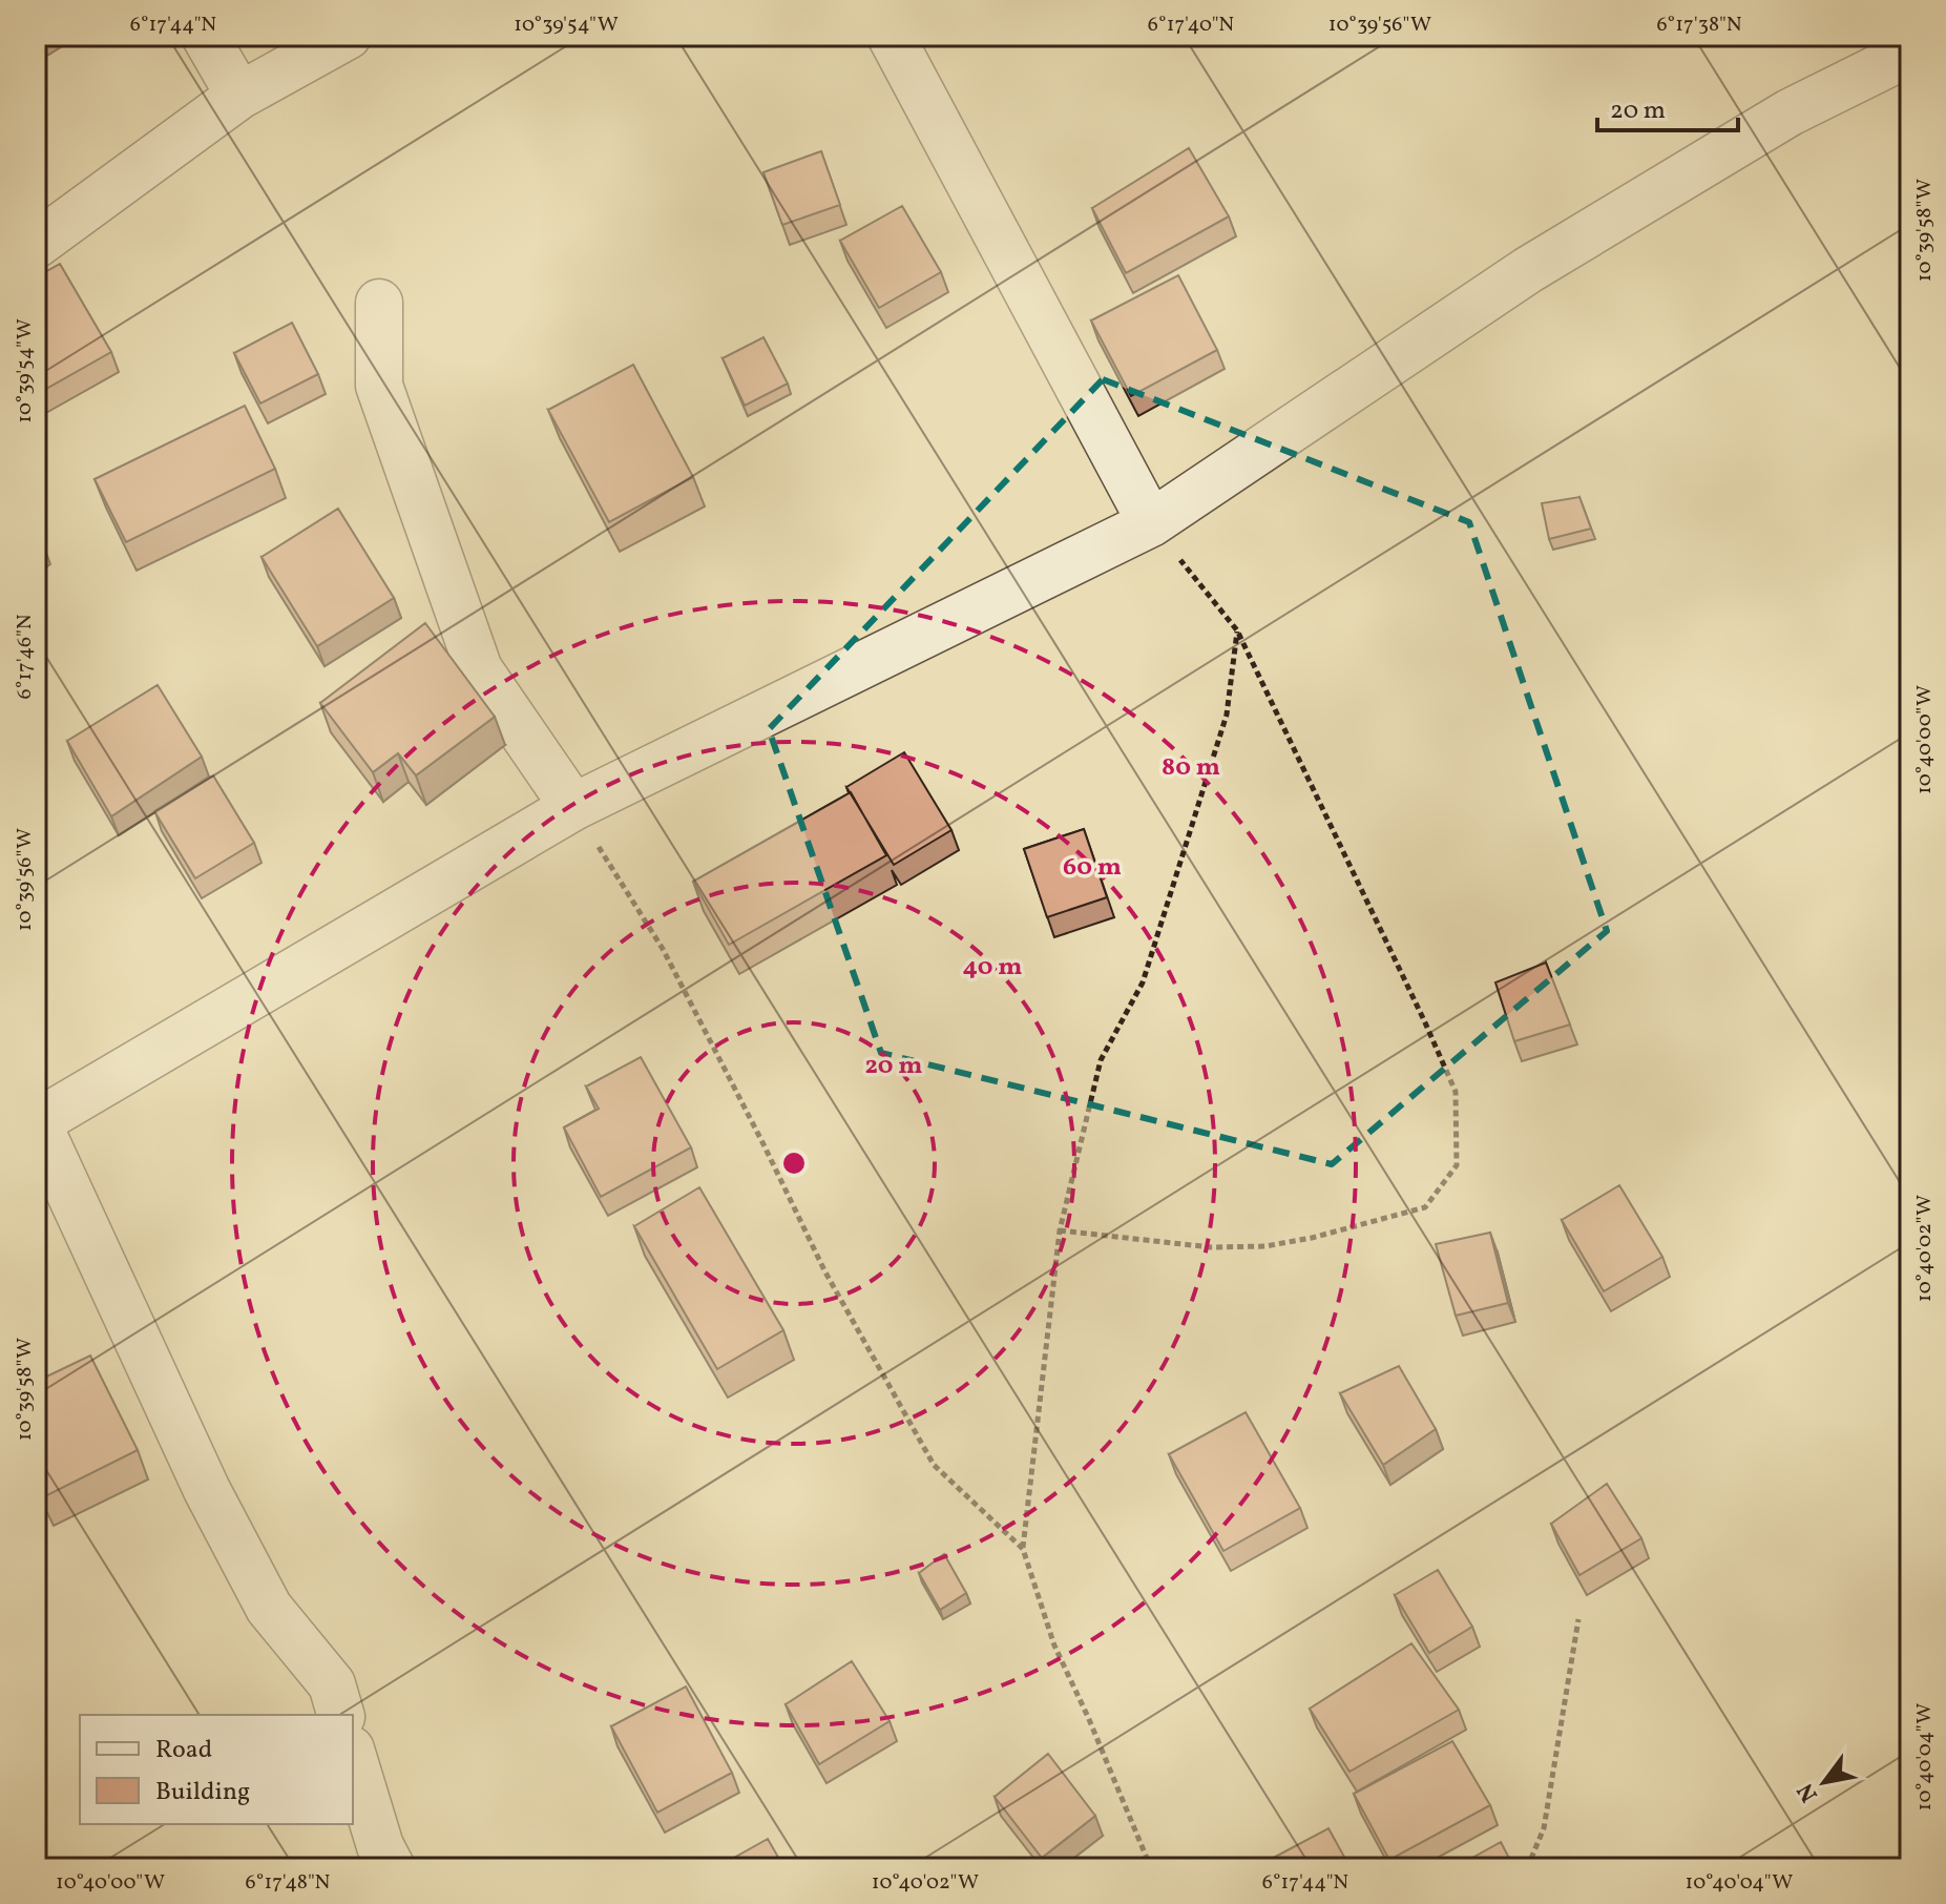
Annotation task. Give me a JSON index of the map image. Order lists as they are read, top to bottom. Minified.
{"legend":["Road","Building"],"scale_bar":"20 m","north":"bottom left","coordinates":["6°17'44\"N","10°39'54\"W","6°17'40\"N","10°39'56\"W","6°17'38\"N","10°39'58\"W","6°17'46\"N","10°40'00\"W","10°40'02\"W","10°40'04\"W","6°17'48\"N"],"rings":["80 m","60 m","40 m","20 m"]}
